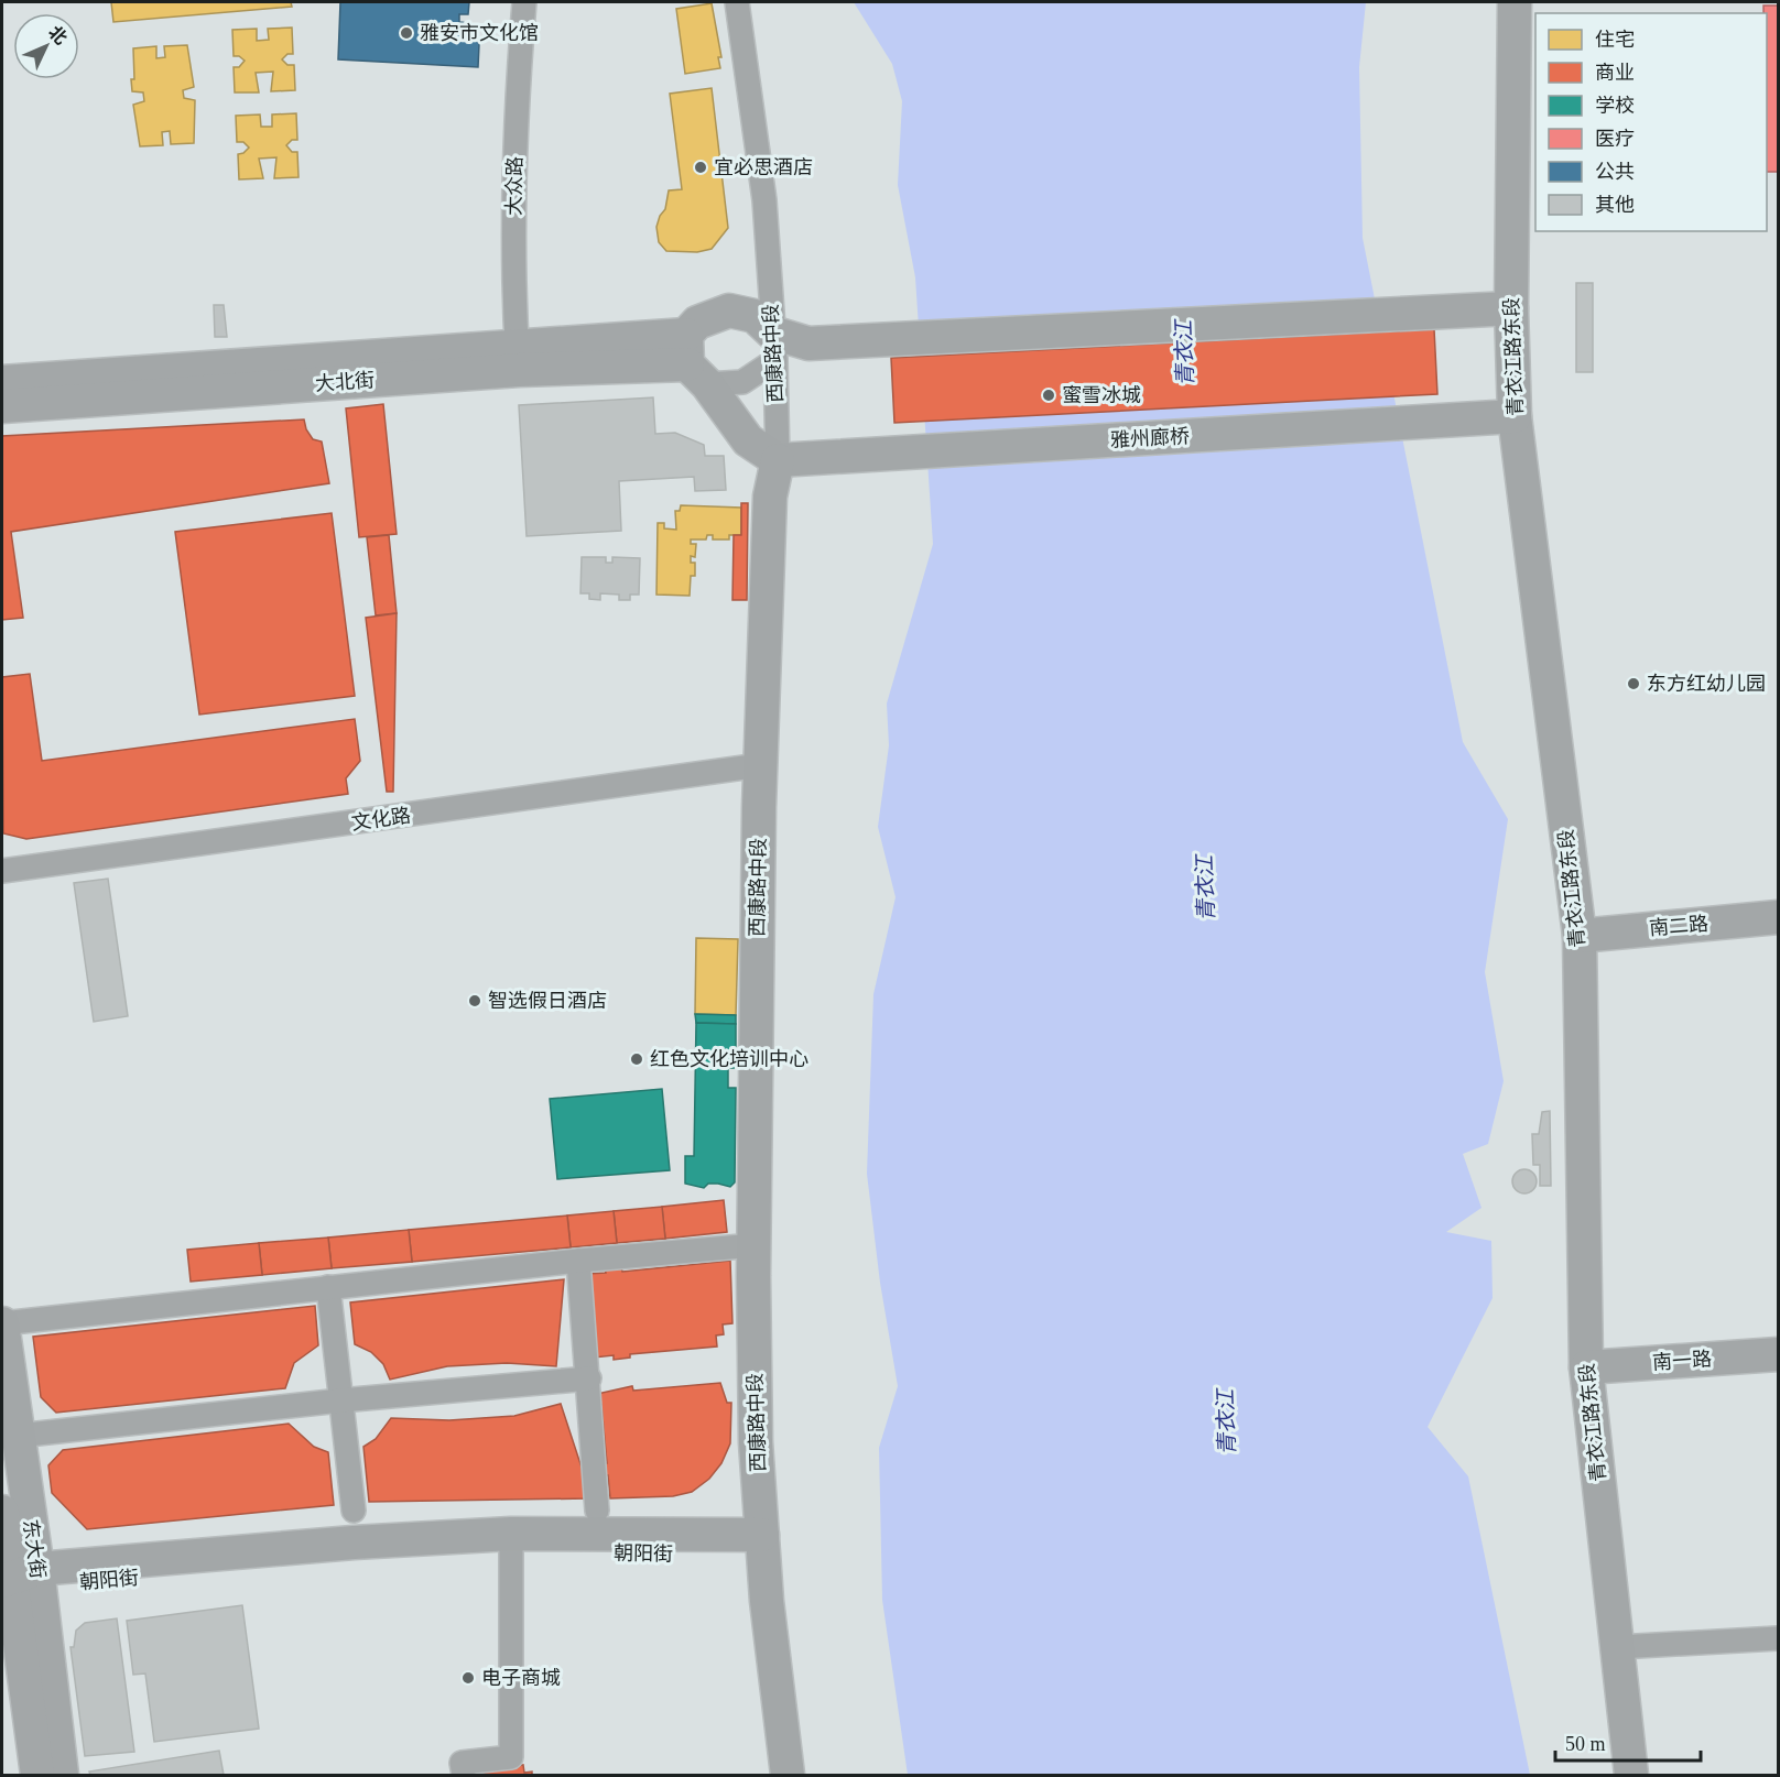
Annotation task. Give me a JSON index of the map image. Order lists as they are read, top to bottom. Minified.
{"streets":{"main road":["西康路中段","青衣江路东段","大北街","雅州廊桥","南二路","南一路","东大街","朝阳街"],"street":["大众路","文化路"]},"crossings":[["大众路","大北街"],["西康路中段","大北街"],["西康路中段","雅州廊桥"],["西康路中段","文化路"],["西康路中段","朝阳街"],["青衣江路东段","雅州廊桥"],["青衣江路东段","南二路"],["青衣江路东段","南一路"],["东大街","朝阳街"]],"water":["青衣江"],"places":["雅安市文化馆","宜必思酒店","蜜雪冰城","东方红幼儿园","智选假日酒店","红色文化培训中心","电子商城"],"legend":["住宅","商业","学校","医疗","公共","其他"],"scale_bar":"50 m","north":"top right"}
